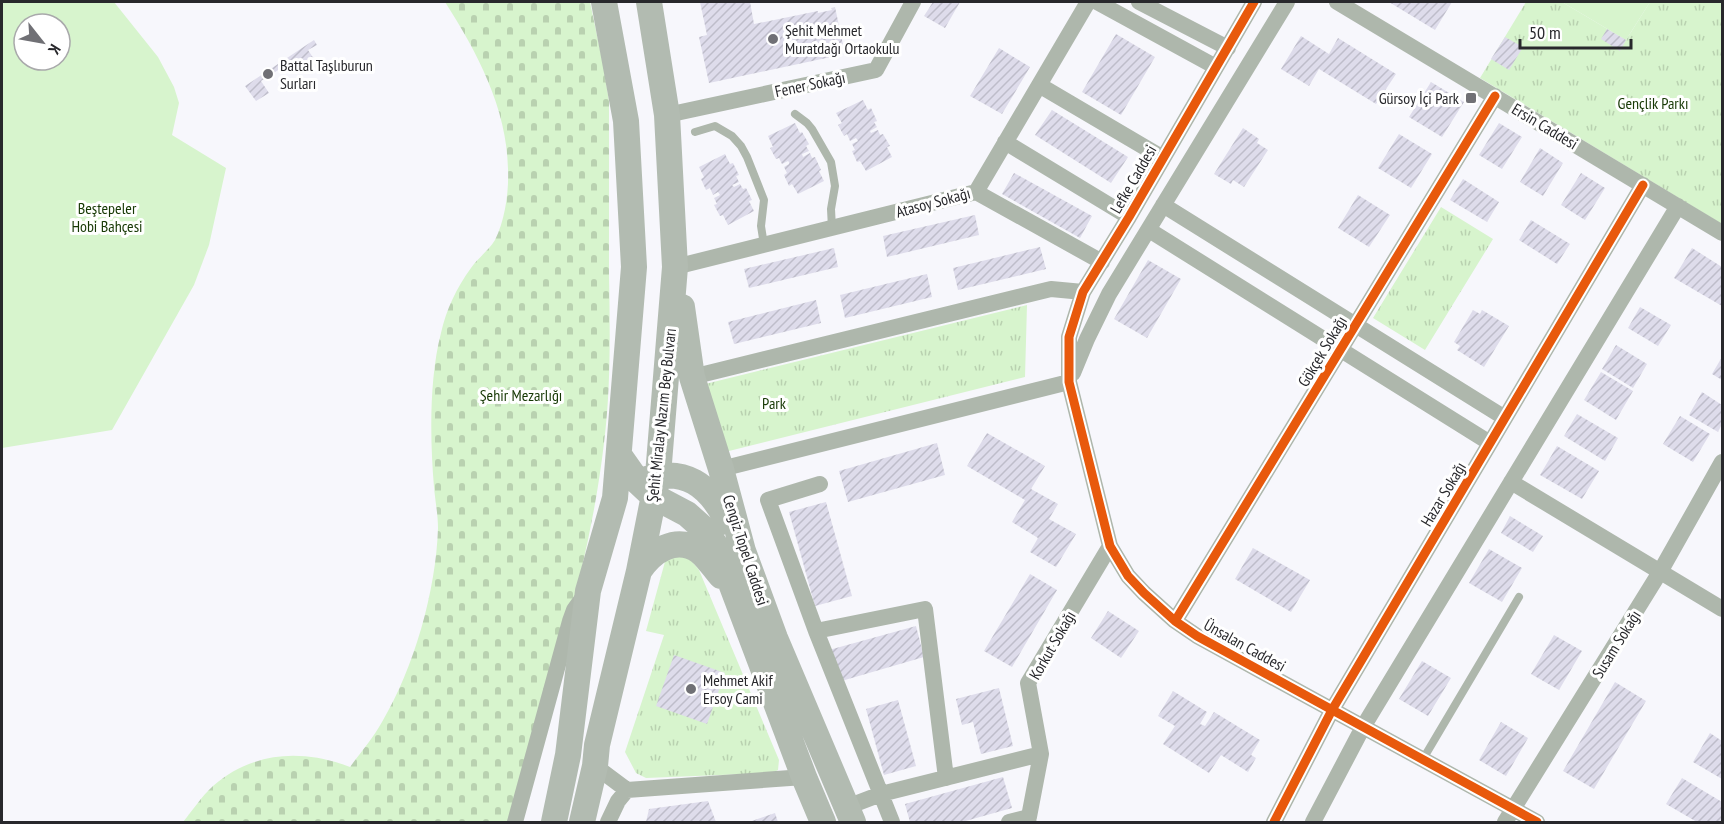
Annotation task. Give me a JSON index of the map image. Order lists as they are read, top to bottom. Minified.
{"streets":{"main road":["Şehit Miralay Nazım Bey Bulvarı","Cengiz Topel Caddesi"],"street":["Fener Sokağı","Ersin Caddesi","Lefke Caddesi","Atasoy Sokağı","Gökçek Sokağı","Hazar Sokağı","Susam Sokağı","Korkut Sokağı","Ünsalan Caddesi"]},"crossings":[["Fener Sokağı","Şehit Miralay Nazım Bey Bulvarı"],["Ersin Caddesi","Gökçek Sokağı"],["Ersin Caddesi","Hazar Sokağı"],["Lefke Caddesi","Ünsalan Caddesi"],["Atasoy Sokağı","Şehit Miralay Nazım Bey Bulvarı"],["Atasoy Sokağı","Cengiz Topel Caddesi"],["Gökçek Sokağı","Ünsalan Caddesi"],["Şehit Miralay Nazım Bey Bulvarı","Cengiz Topel Caddesi"],["Hazar Sokağı","Ünsalan Caddesi"],["Susam Sokağı","Ünsalan Caddesi"],["Korkut Sokağı","Ünsalan Caddesi"]],"parks":["Gençlik Parkı","Beştepeler Hobi Bahçesi","Şehir Mezarlığı","Park"],"places":{"other":["Şehit Mehmet Muratdağı Ortaokulu","Battal Taşlıburun Surları","Mehmet Akif Ersoy Cami"],"transit":["Gürsoy İçi Park"]},"scale_bar":"50 m","north":"bottom right"}
